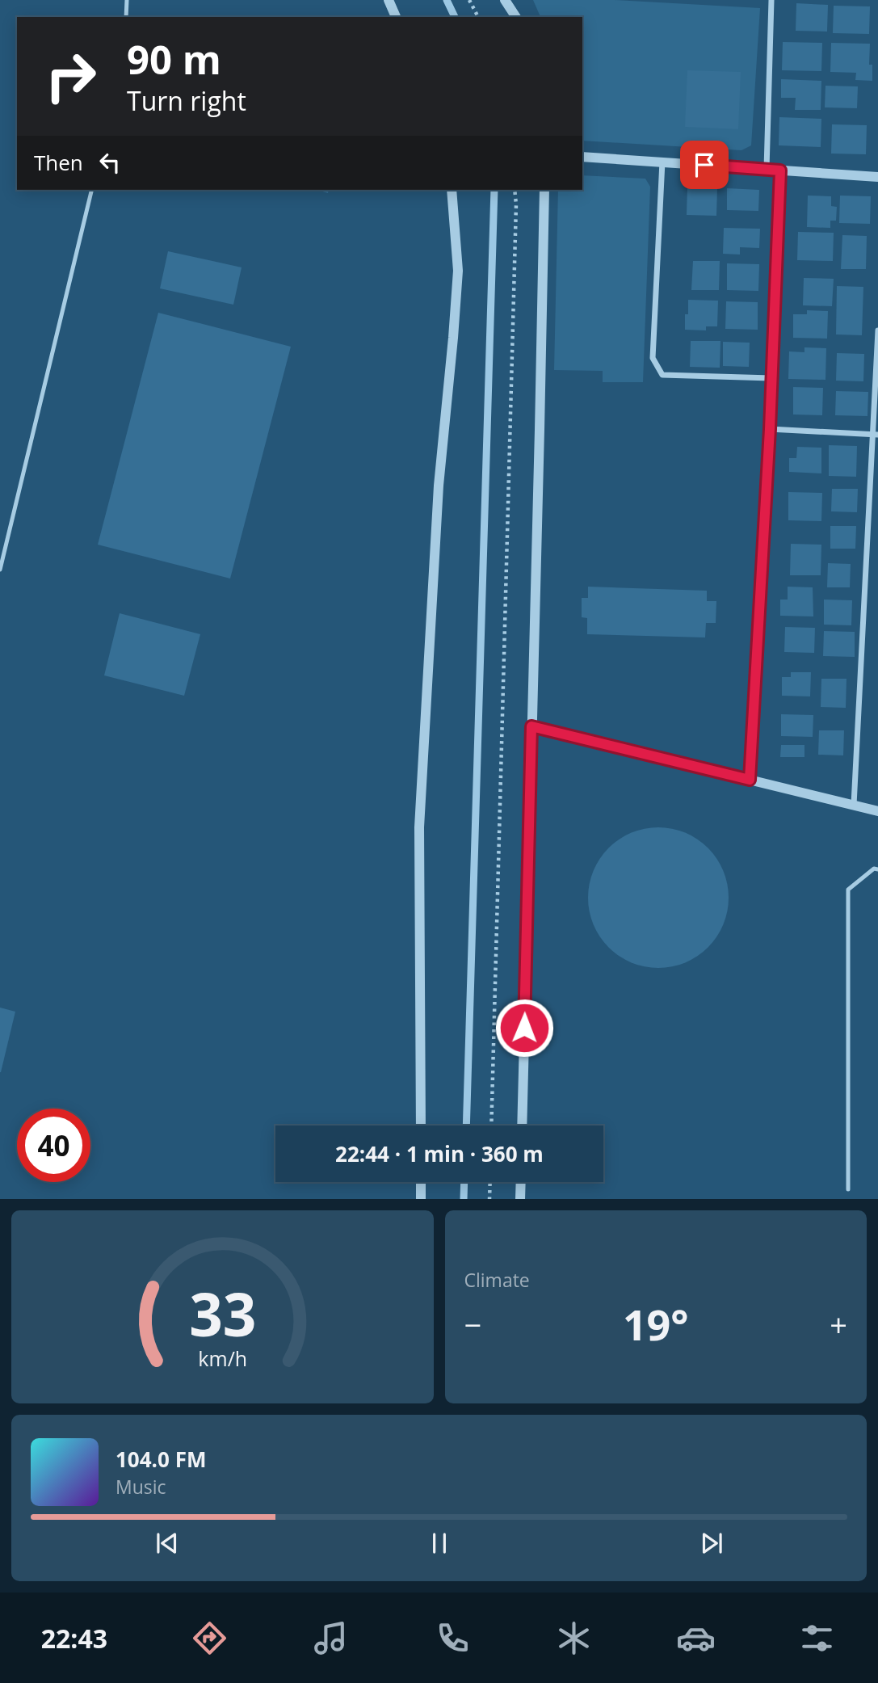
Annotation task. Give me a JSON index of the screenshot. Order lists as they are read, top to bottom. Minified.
{"page":{"turn":["90 m","Turn right"],"then":"Then","limit":"40","trip":"22:44 · 1 min · 360 m","tile":"Climate","heat":["−","19°","+"],"song":["104.0 FM","Music"],"tabs":"22:43","gauge":["33","km/h"]}}
